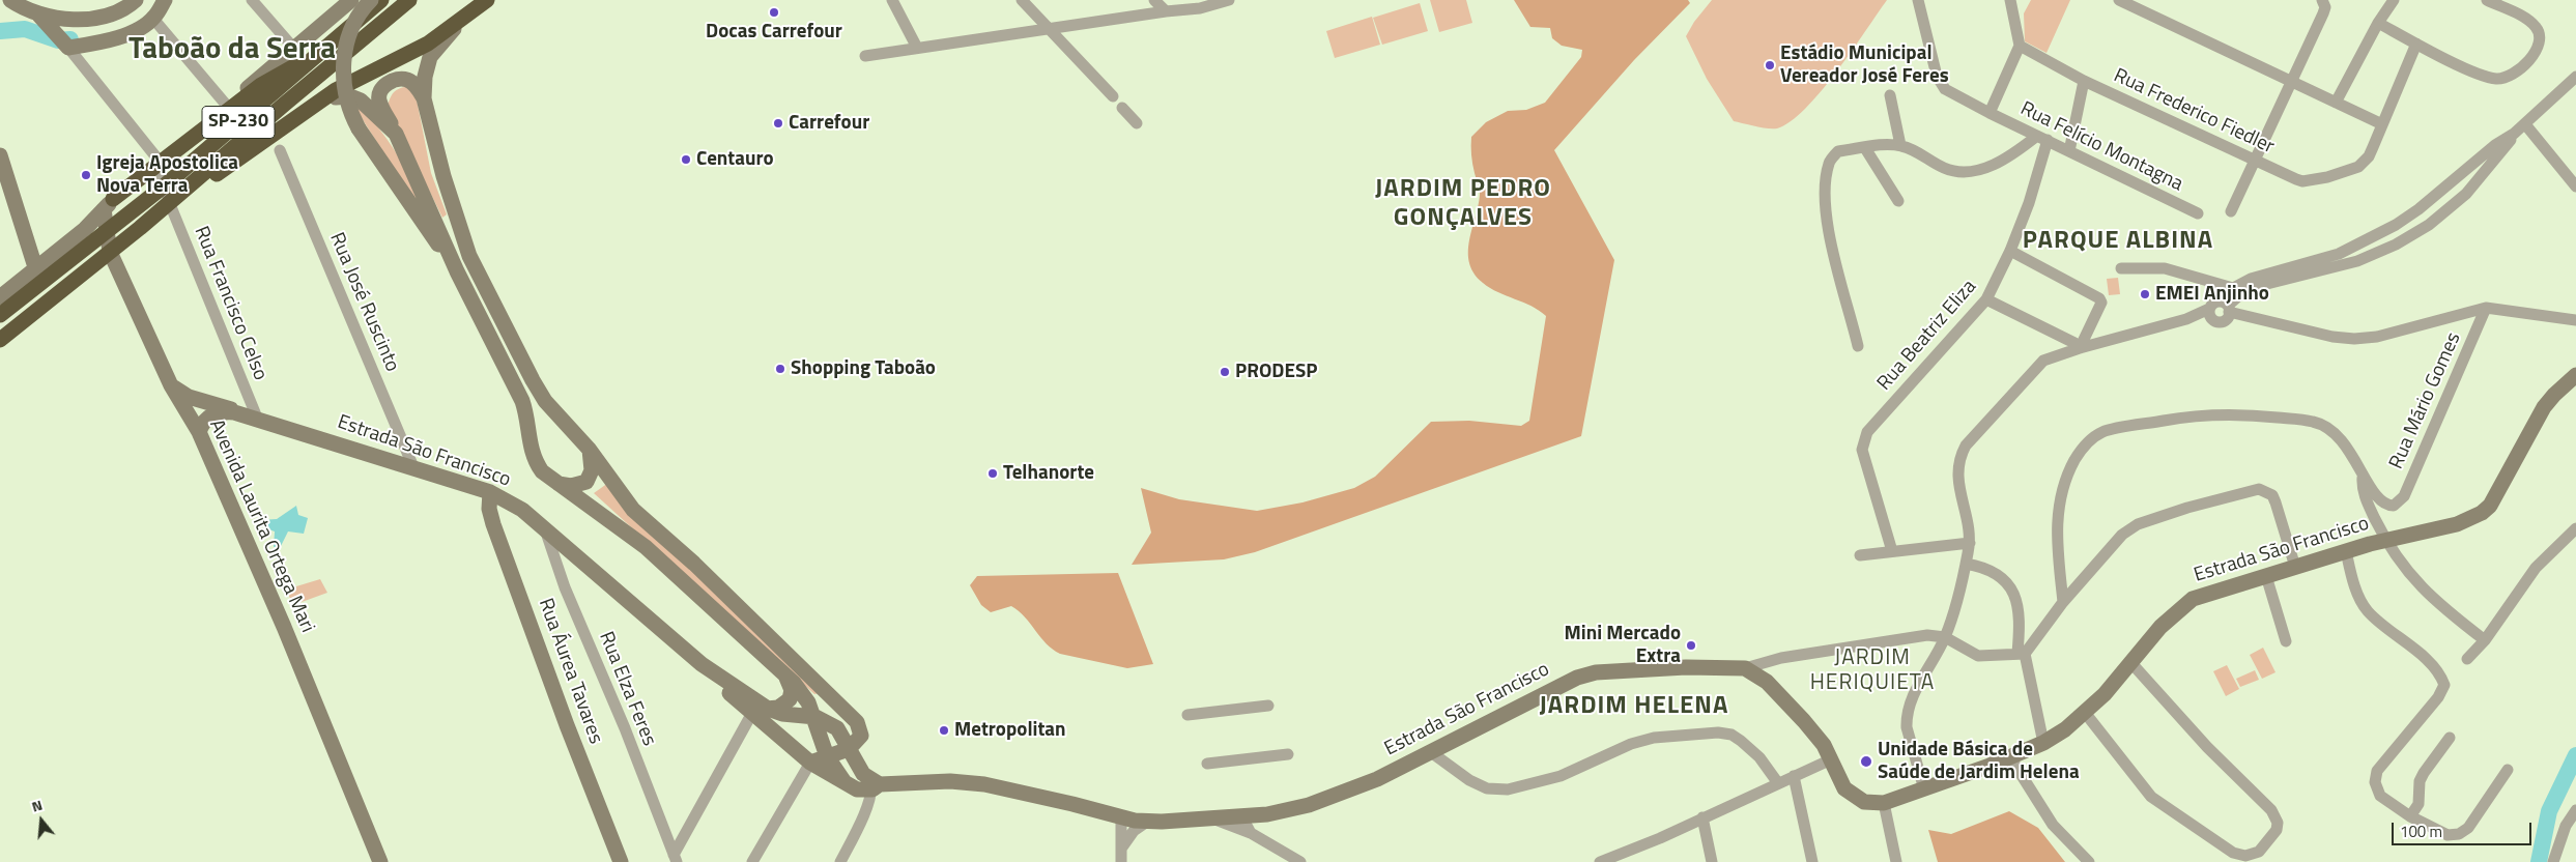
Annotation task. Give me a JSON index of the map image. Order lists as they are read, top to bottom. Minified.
{"streets":{"highway":["SP-230"],"main road":["Estrada São Francisco","Avenida Laurita Ortega Mari","Rua Áurea Tavares"],"street":["Rua Frederico Fiedler","Rua Felício Montagna","Rua José Ruscinto","Rua Francisco Celso","Rua Beatriz Eliza","Rua Mário Gomes","Rua Elza Feres"]},"crossings":[["SP-230","Rua Francisco Celso"],["SP-230","Avenida Laurita Ortega Mari"],["Rua Felício Montagna","Rua Beatriz Eliza"],["Rua José Ruscinto","Estrada São Francisco"],["Rua Francisco Celso","Estrada São Francisco"],["Estrada São Francisco","Avenida Laurita Ortega Mari"],["Estrada São Francisco","Rua Áurea Tavares"],["Estrada São Francisco","Rua Elza Feres"]],"districts":["Taboão da Serra","JARDIM PEDRO GONÇALVES","PARQUE ALBINA","JARDIM HERIQUIETA","JARDIM HELENA"],"places":["Docas Carrefour","Estádio Municipal Vereador José Feres","Carrefour","Centauro","Igreja Apostolica Nova Terra","EMEI Anjinho","Shopping Taboão","PRODESP","Telhanorte","Mini Mercado Extra","Metropolitan","Unidade Básica de Saúde de Jardim Helena"],"scale_bar":"100 m","north":"top"}
